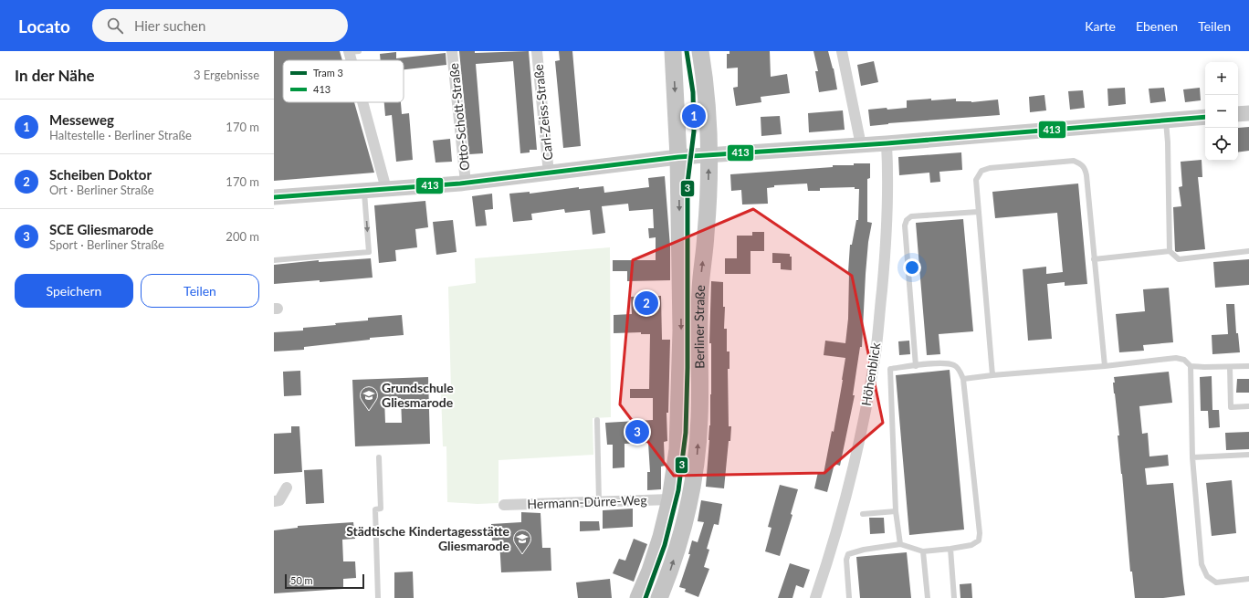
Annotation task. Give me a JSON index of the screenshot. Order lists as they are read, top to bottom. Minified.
{"streets":{"main road":["Berliner Straße"],"street":["Carl-Zeiss-Straße","Otto-Schott-Straße","Höhenblick","Hermann-Dürre-Weg"]},"crossings":[["Berliner Straße","Hermann-Dürre-Weg"]],"places":{"school or university":["Grundschule Gliesmarode","Städtische Kindertagesstätte Gliesmarode"]},"lines":["tram line 3","transit line 413"],"legend":["Tram 3","413"],"scale_bar":"50 m","page":{"header":"Locato","search":"Hier suchen","nav":["Karte","Ebenen","Teilen"],"heading":["In der Nähe","3 Ergebnisse"],"map_buttons":["+","−"],"list":[{"mark":"1","name":"Messeweg","note":"Haltestelle · Berliner Straße","value":"170 m"},{"mark":"2","name":"Scheiben Doktor","note":"Ort · Berliner Straße","value":"170 m"},{"mark":"3","name":"SCE Gliesmarode","note":"Sport · Berliner Straße","value":"200 m"}],"pins":["1","2","3"],"buttons":["Speichern","Teilen"],"scale":"50 m"}}
